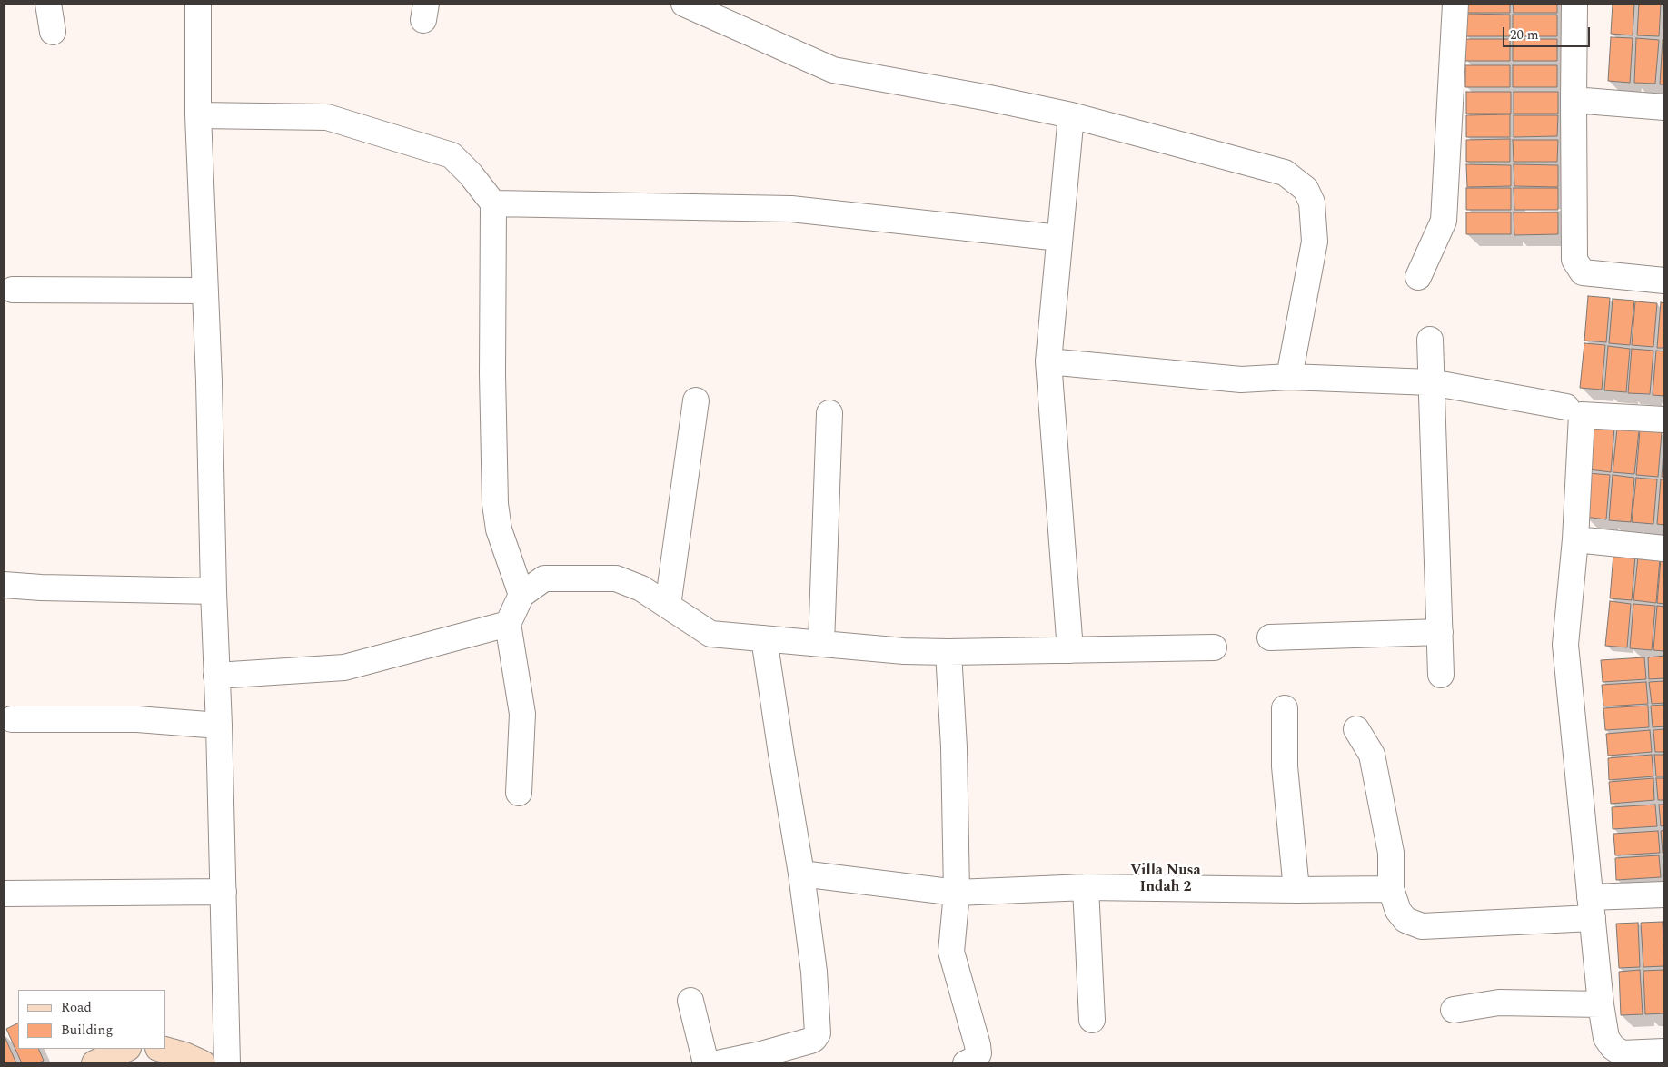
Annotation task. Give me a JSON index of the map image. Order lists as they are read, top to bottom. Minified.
{"districts":["Villa Nusa Indah 2"],"legend":["Road","Building"],"scale_bar":"20 m"}
